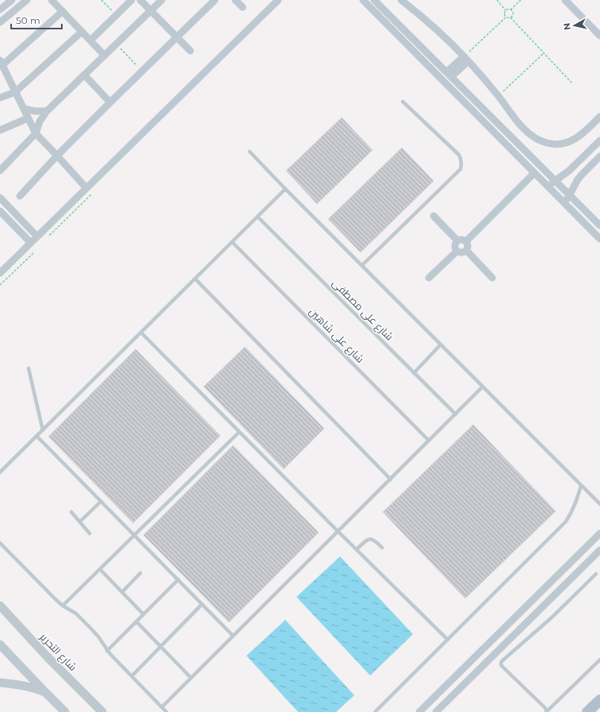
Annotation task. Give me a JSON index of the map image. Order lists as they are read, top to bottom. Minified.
{"streets":{"street":["شارع التحرير"],"lane":["شارع على مصطفى","شارع على شاهين"]},"scale_bar":"50 m","north":"left"}
